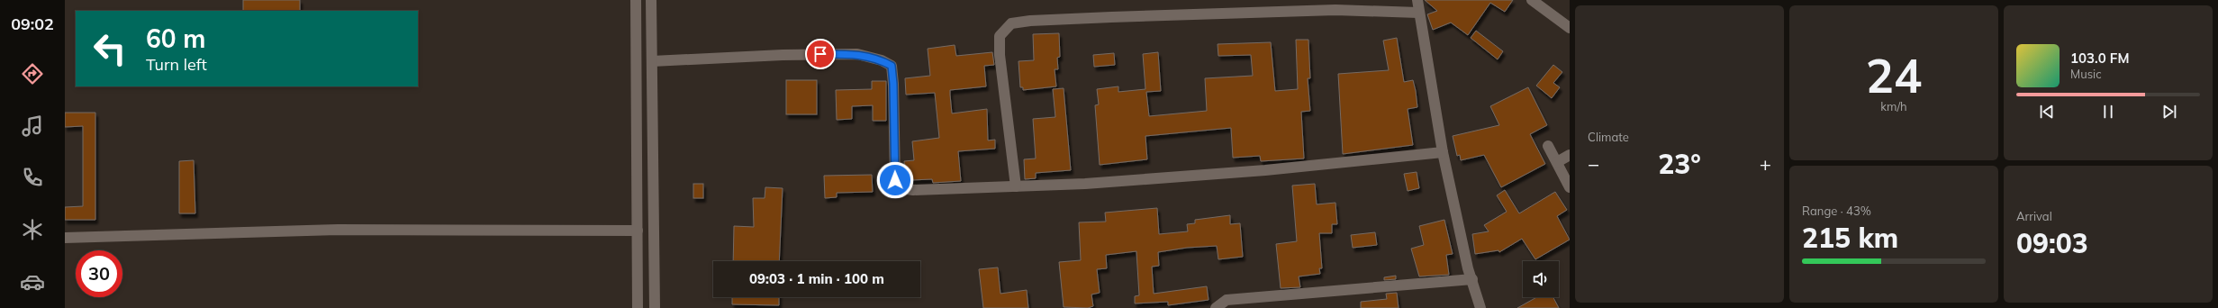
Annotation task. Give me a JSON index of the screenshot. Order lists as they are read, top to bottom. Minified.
{"page":{"tabs":"09:02","tile":["Climate",["24","km/h"],["Range · 43%","215 km"],["Arrival","09:03"]],"turn":["60 m","Turn left"],"song":["103.0 FM","Music"],"heat":["−","23°","+"],"limit":"30","trip":"09:03 · 1 min · 100 m"}}
